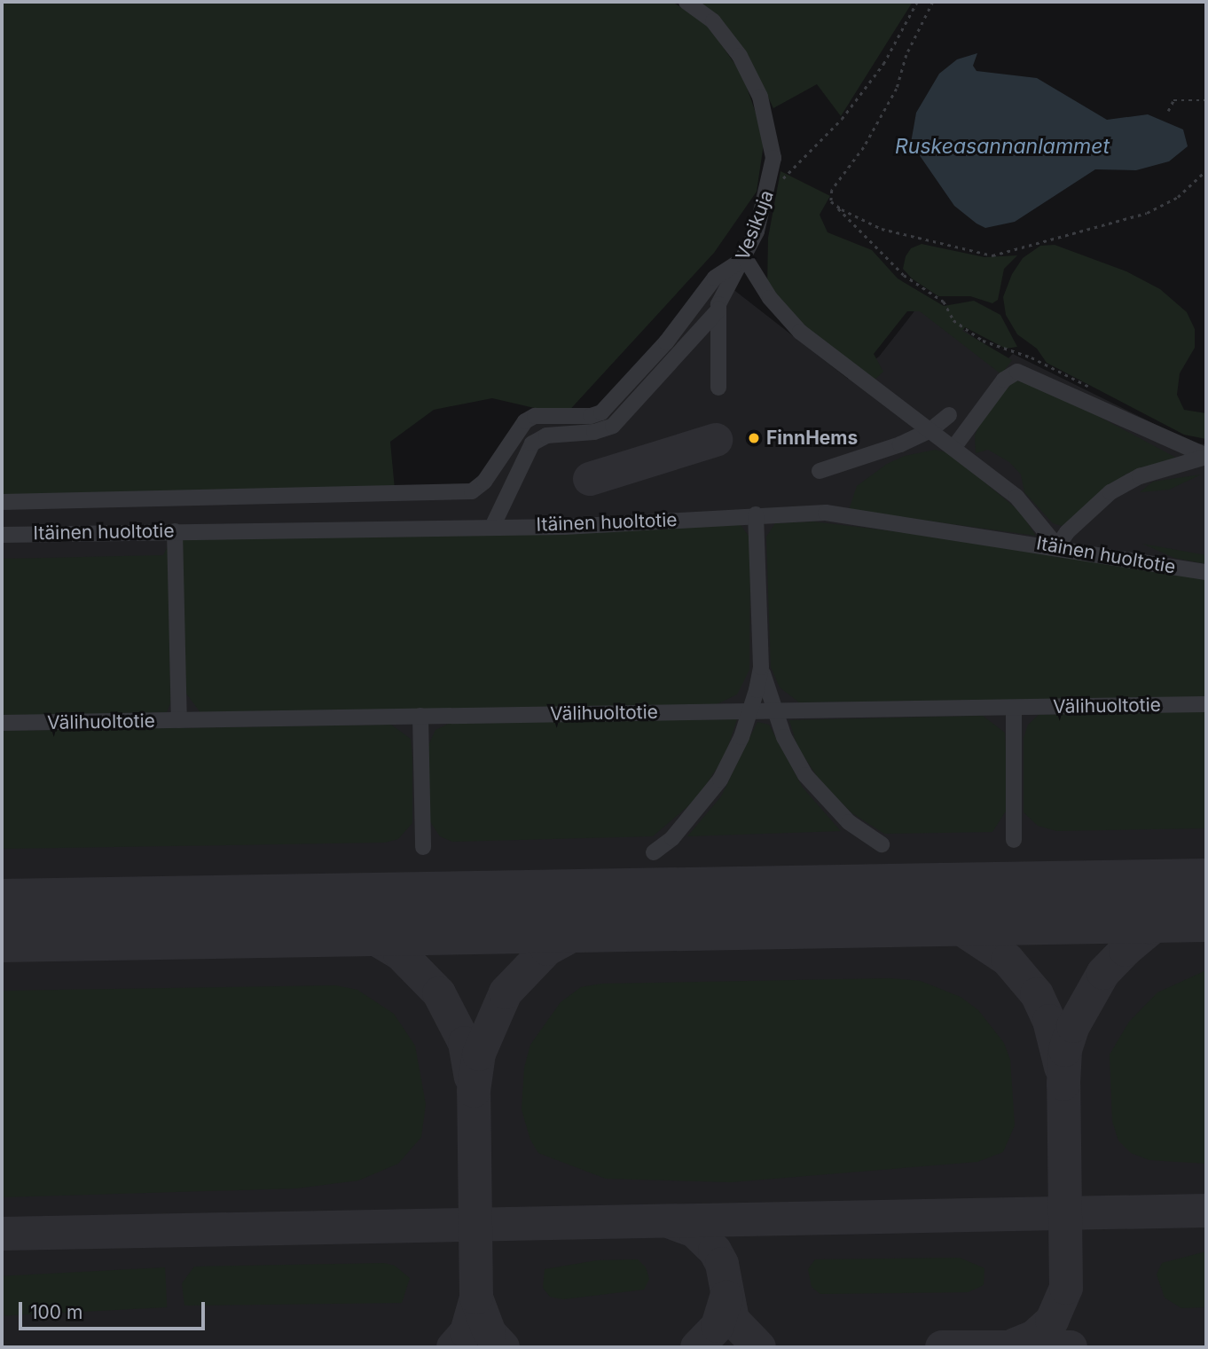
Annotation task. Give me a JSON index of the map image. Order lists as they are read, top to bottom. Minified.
{"streets":{"lane":["Vesikuja","Itäinen huoltotie","Välihuoltotie"]},"water":["Ruskeasannanlammet"],"places":["FinnHems"],"scale_bar":"100 m"}
